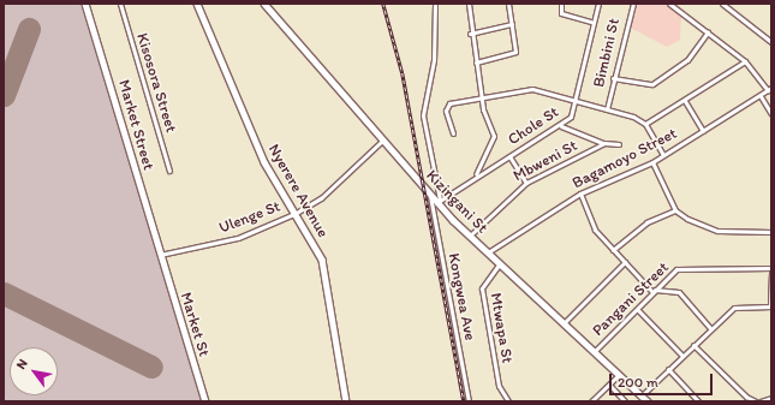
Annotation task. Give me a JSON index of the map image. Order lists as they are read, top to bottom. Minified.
{"streets":{"street":["Bimbini St","Kisosora Street","Market Street","Chole St","Bagamoyo Street","Mbweni St","Nyerere Avenue","Kizingani St","Ulenge St","Kongwea Ave","Pangani Street","Market St","Mtwapa St"]},"crossings":[["Market Street","Ulenge St"],["Market Street","Market St"],["Chole St","Kizingani St"],["Bagamoyo Street","Kizingani St"],["Mbweni St","Kizingani St"],["Nyerere Avenue","Ulenge St"],["Kizingani St","Ulenge St"],["Kizingani St","Kongwea Ave"],["Kizingani St","Pangani Street"],["Kizingani St","Mtwapa St"],["Ulenge St","Market St"]],"scale_bar":"200 m","north":"top left"}
